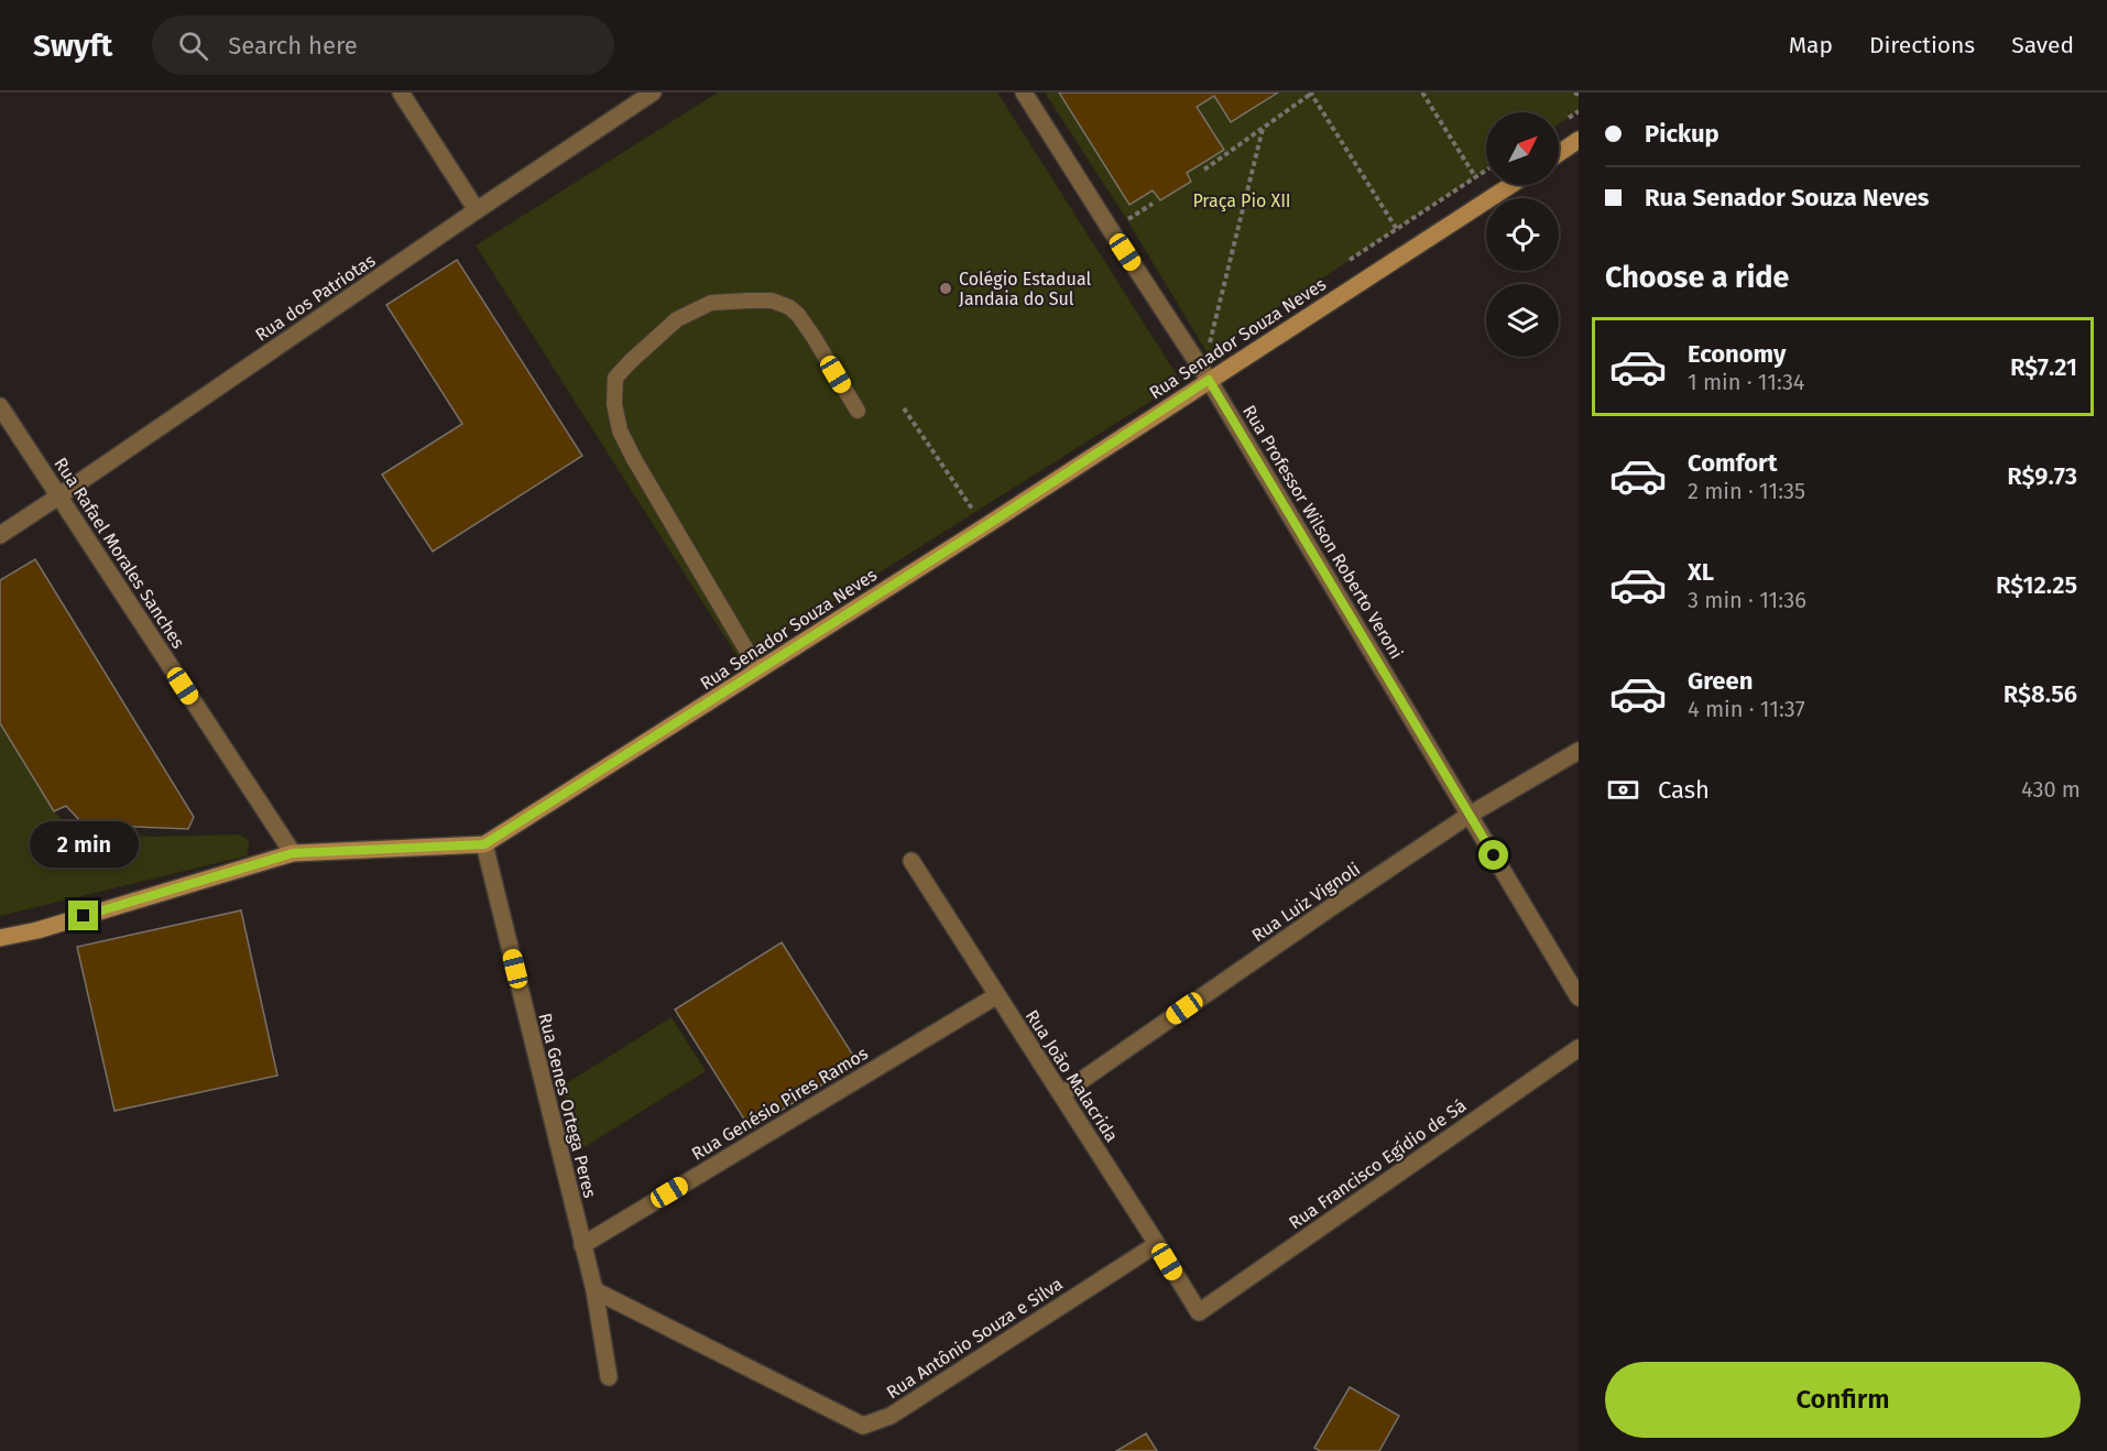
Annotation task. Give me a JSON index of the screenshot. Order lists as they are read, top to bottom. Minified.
{"streets":{"street":["Rua dos Patriotas","Rua Senador Souza Neves","Rua Professor Wilson Roberto Veroni","Rua Rafael Morales Sanches","Rua Luiz Vignoli","Rua João Malacrida","Rua Genésio Pires Ramos","Rua Genes Ortega Peres","Rua Francisco Egídio de Sá","Rua Antônio Souza e Silva"]},"crossings":[["Rua dos Patriotas","Rua Rafael Morales Sanches"],["Rua Senador Souza Neves","Rua Professor Wilson Roberto Veroni"],["Rua Senador Souza Neves","Rua Rafael Morales Sanches"],["Rua Senador Souza Neves","Rua Genes Ortega Peres"],["Rua Professor Wilson Roberto Veroni","Rua Luiz Vignoli"],["Rua Luiz Vignoli","Rua João Malacrida"],["Rua João Malacrida","Rua Genésio Pires Ramos"],["Rua João Malacrida","Rua Francisco Egídio de Sá"],["Rua João Malacrida","Rua Antônio Souza e Silva"],["Rua Genésio Pires Ramos","Rua Genes Ortega Peres"],["Rua Genes Ortega Peres","Rua Antônio Souza e Silva"]],"parks":["Praça Pio XII"],"places":["Colégio Estadual Jandaia do Sul"],"north":"top right","page":{"header":"Swyft","search":"Search here","nav":["Map","Directions","Saved"],"banner":["Pickup","Rua Senador Souza Neves"],"heading":"Choose a ride","list":[{"name":"Economy","note":"1 min · 11:34","value":"R$7.21"},{"name":"Comfort","note":"2 min · 11:35","value":"R$9.73"},{"name":"XL","note":"3 min · 11:36","value":"R$12.25"},{"name":"Green","note":"4 min · 11:37","value":"R$8.56"}],"pay":["Cash","430 m"],"bubble":"2 min","buttons":"Confirm"}}
